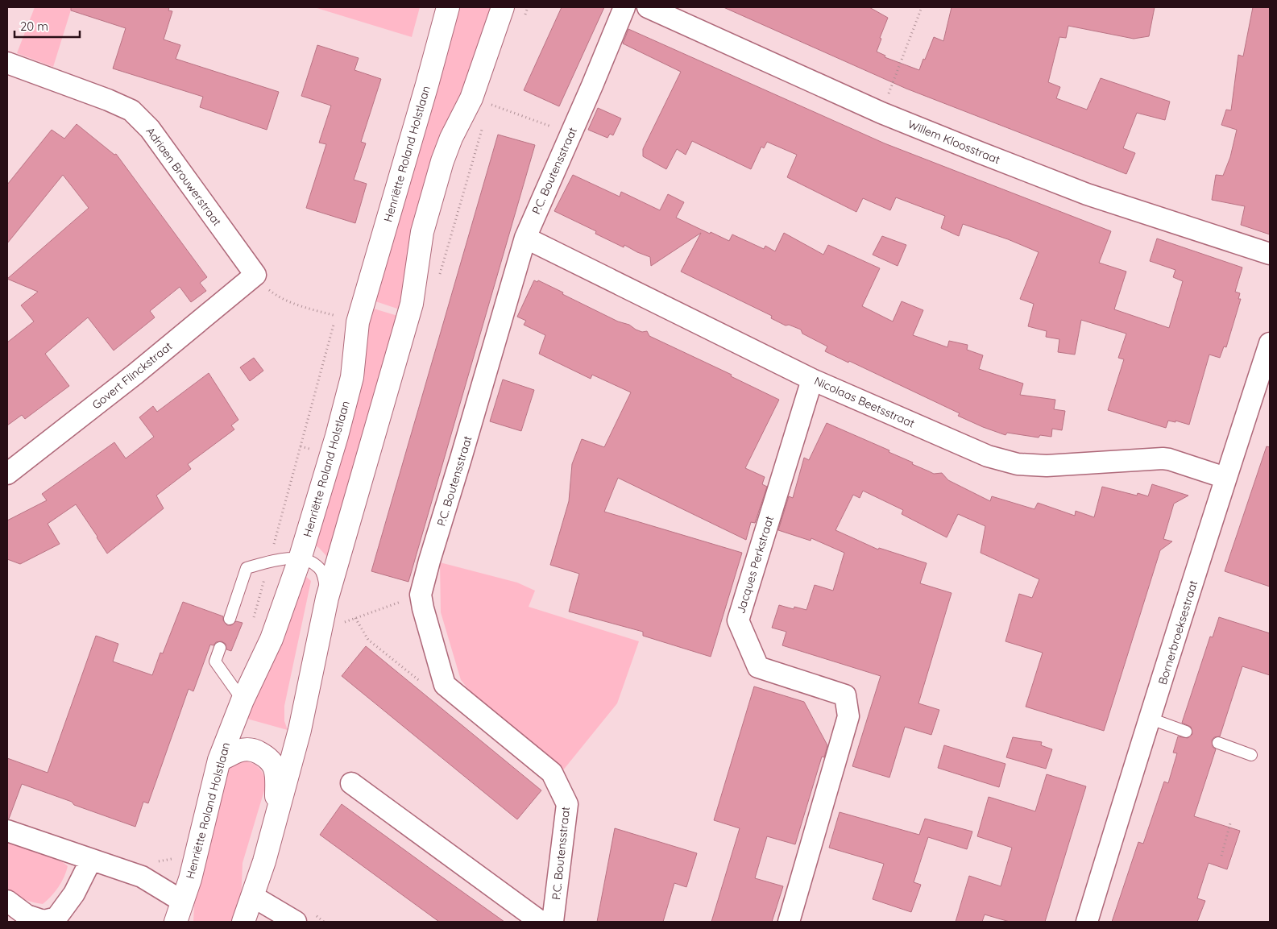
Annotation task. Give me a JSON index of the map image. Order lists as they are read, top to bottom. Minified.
{"streets":{"main road":["Henriëtte Roland Holstlaan"],"street":["Willem Kloosstraat","P.C. Boutensstraat","Adriaen Brouwerstraat","Govert Flinckstraat","Nicolaas Beetsstraat","Jacques Perkstraat","Bornerbroeksestraat"]},"crossings":[["P.C. Boutensstraat","Nicolaas Beetsstraat"],["Adriaen Brouwerstraat","Govert Flinckstraat"],["Nicolaas Beetsstraat","Jacques Perkstraat"],["Nicolaas Beetsstraat","Bornerbroeksestraat"]],"scale_bar":"20 m"}
